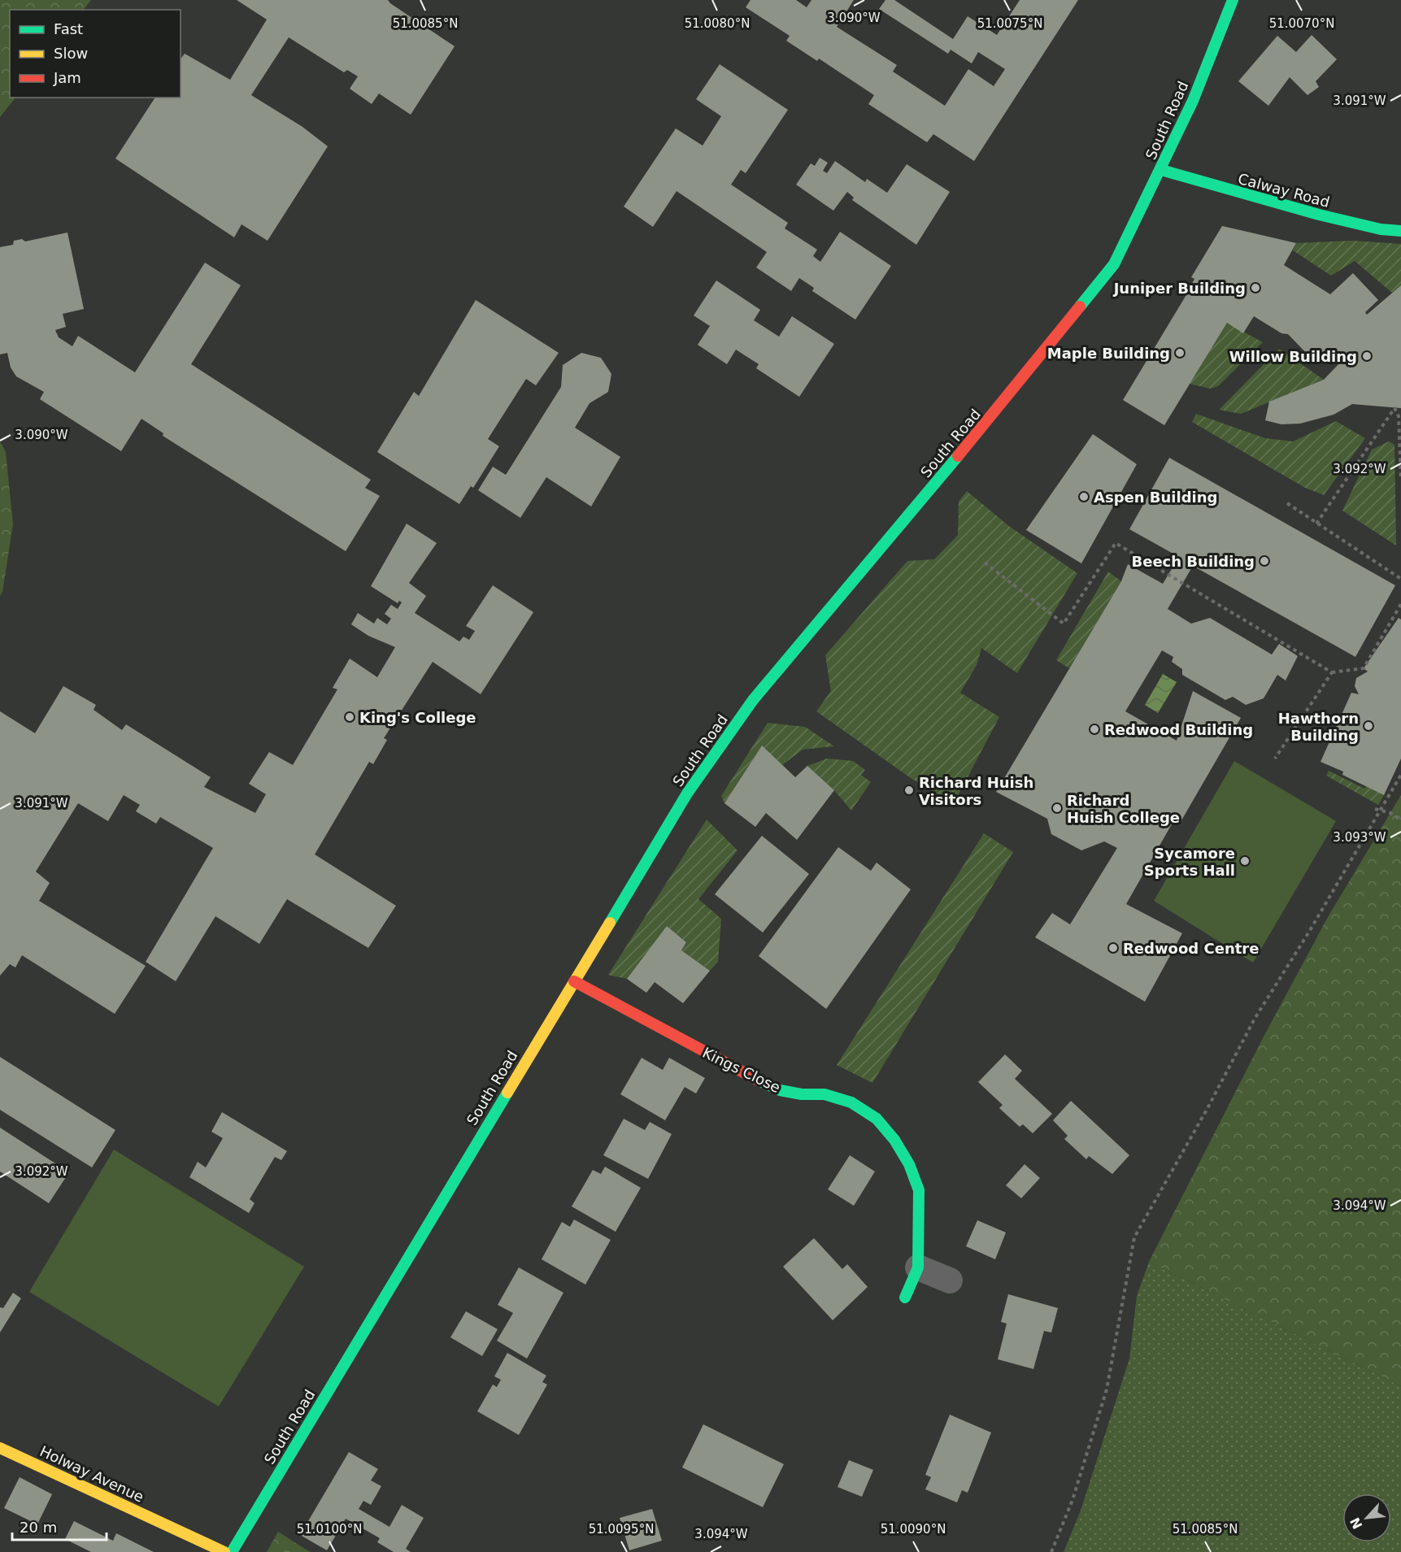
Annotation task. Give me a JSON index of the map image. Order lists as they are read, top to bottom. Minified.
{"streets":{"main road":["South Road","Calway Road","Kings Close","Holway Avenue"]},"crossings":[["South Road","Calway Road"],["South Road","Kings Close"]],"places":["Juniper Building","Maple Building","Willow Building","Aspen Building","Beech Building","King's College","Hawthorn Building","Redwood Building","Richard Huish Visitors","Richard Huish College","Sycamore Sports Hall","Redwood Centre"],"legend":["Fast","Slow","Jam"],"scale_bar":"20 m","north":"bottom left","coordinates":["3.090°W","51.0085°N","51.0080°N","51.0075°N","51.0070°N","3.091°W","3.092°W","3.093°W","3.094°W","51.0100°N","51.0095°N","51.0090°N"]}
